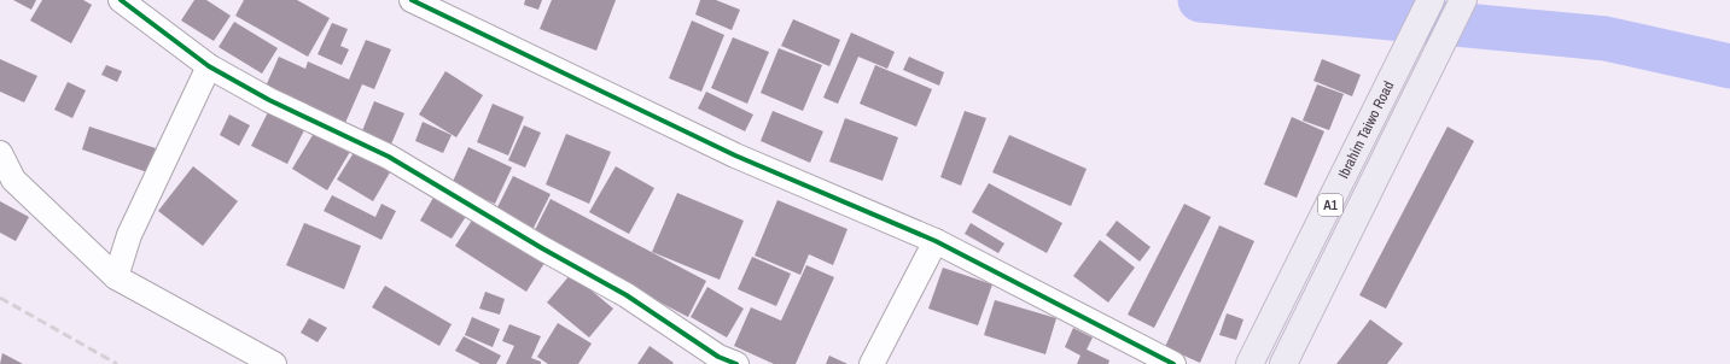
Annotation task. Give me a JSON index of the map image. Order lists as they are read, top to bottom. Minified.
{"streets":{"highway":["Ibrahim Taiwo Road","A1"]}}
